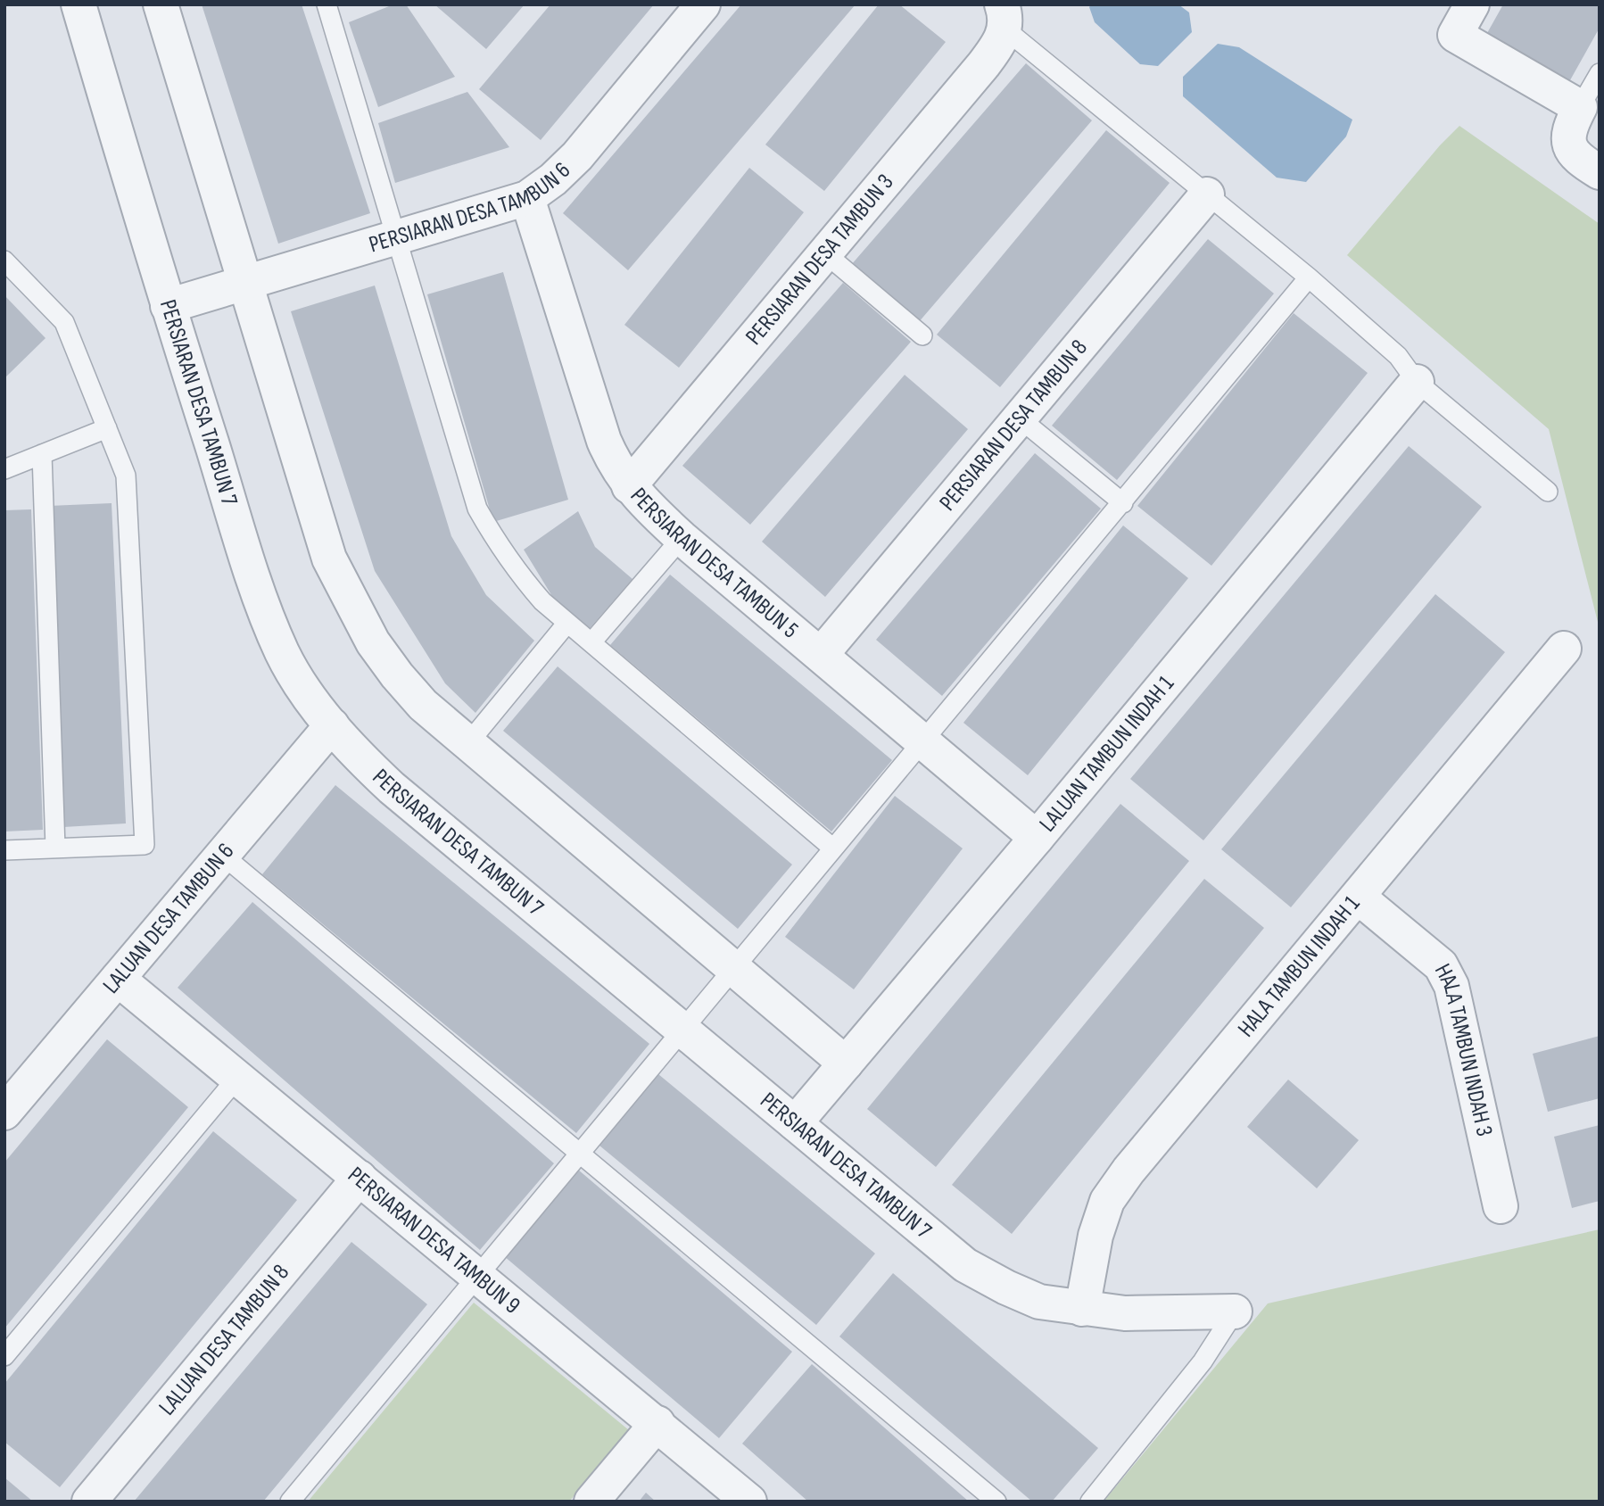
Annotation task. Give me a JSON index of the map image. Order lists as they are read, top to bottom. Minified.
{"streets":{"street":["PERSIARAN DESA TAMBUN 6","PERSIARAN DESA TAMBUN 3","PERSIARAN DESA TAMBUN 7","PERSIARAN DESA TAMBUN 8","PERSIARAN DESA TAMBUN 5","LALUAN TAMBUN INDAH 1","LALUAN DESA TAMBUN 6","HALA TAMBUN INDAH 1","HALA TAMBUN INDAH 3","PERSIARAN DESA TAMBUN 9","LALUAN DESA TAMBUN 8"]},"crossings":[["PERSIARAN DESA TAMBUN 6","PERSIARAN DESA TAMBUN 7"],["PERSIARAN DESA TAMBUN 6","PERSIARAN DESA TAMBUN 5"],["PERSIARAN DESA TAMBUN 3","PERSIARAN DESA TAMBUN 5"],["PERSIARAN DESA TAMBUN 7","LALUAN TAMBUN INDAH 1"],["PERSIARAN DESA TAMBUN 7","LALUAN DESA TAMBUN 6"],["PERSIARAN DESA TAMBUN 7","HALA TAMBUN INDAH 1"],["PERSIARAN DESA TAMBUN 8","PERSIARAN DESA TAMBUN 5"],["PERSIARAN DESA TAMBUN 5","LALUAN TAMBUN INDAH 1"],["LALUAN DESA TAMBUN 6","PERSIARAN DESA TAMBUN 9"],["HALA TAMBUN INDAH 1","HALA TAMBUN INDAH 3"],["PERSIARAN DESA TAMBUN 9","LALUAN DESA TAMBUN 8"]]}
